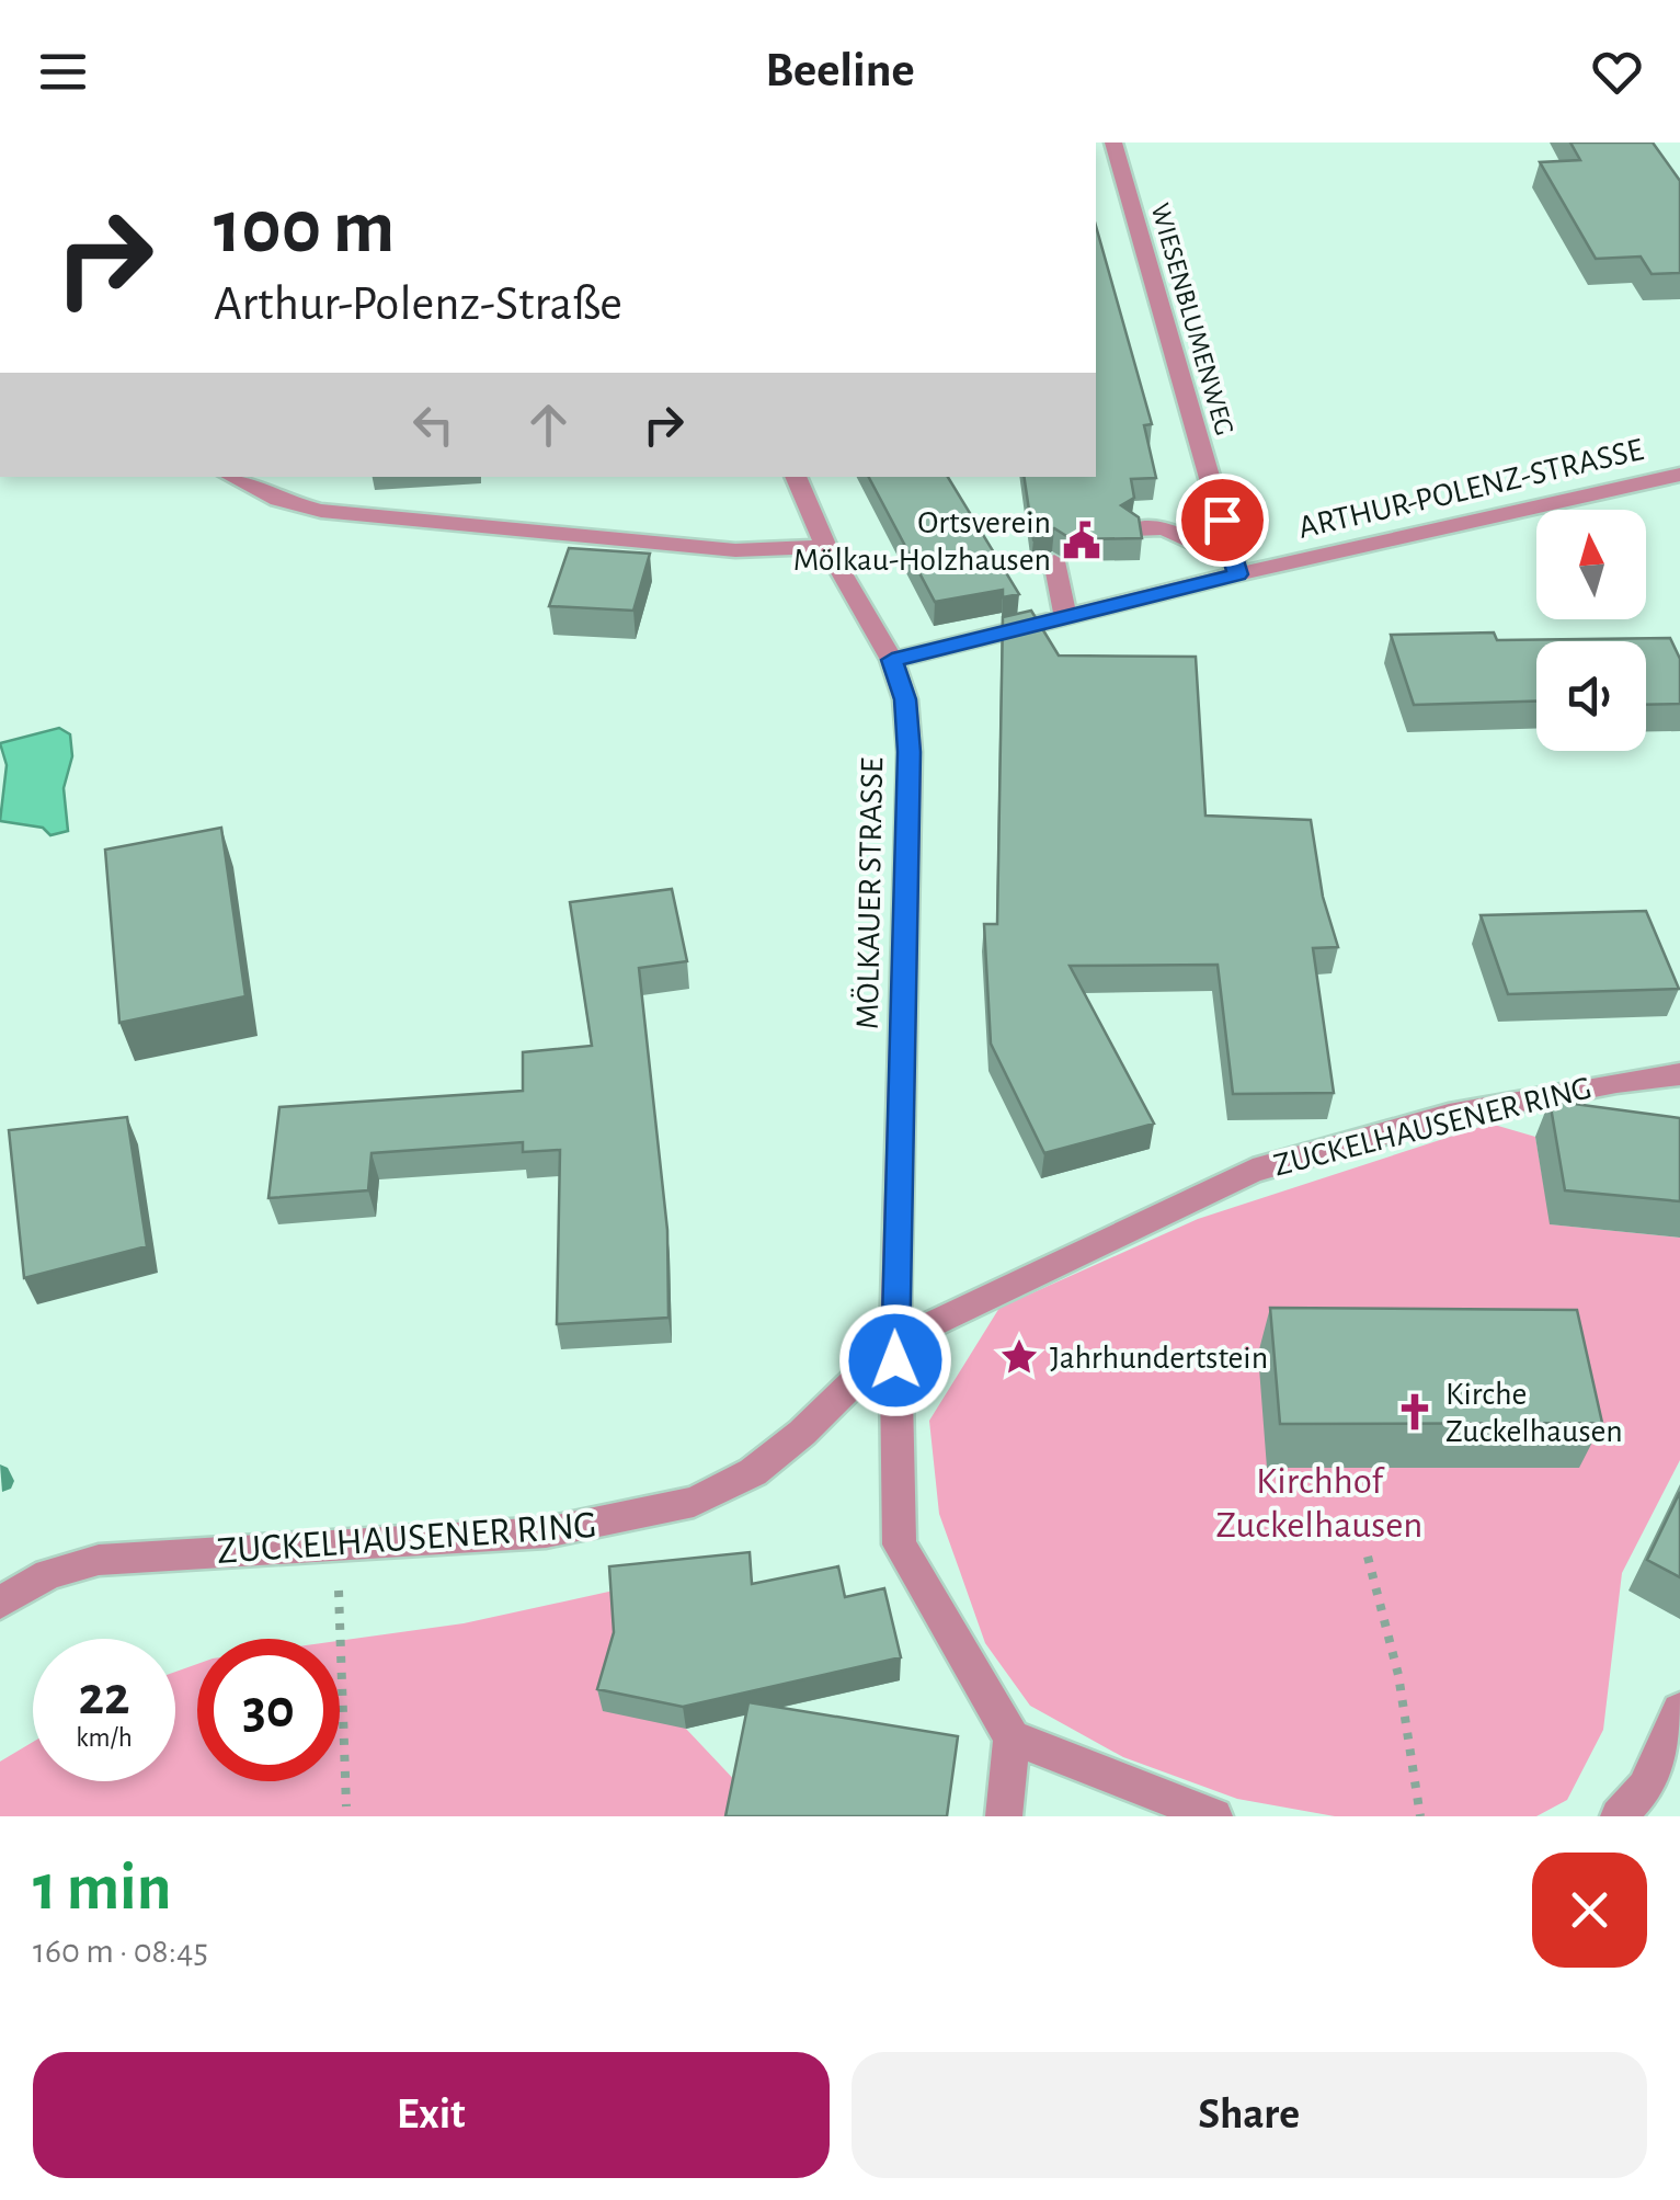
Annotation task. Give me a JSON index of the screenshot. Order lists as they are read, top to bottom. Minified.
{"streets":{"street":["WIESENBLUMENWEG","ARTHUR-POLENZ-STRASSE","MÖLKAUER STRASSE","ZUCKELHAUSENER RING"]},"crossings":[["WIESENBLUMENWEG","ARTHUR-POLENZ-STRASSE"],["ARTHUR-POLENZ-STRASSE","MÖLKAUER STRASSE"],["MÖLKAUER STRASSE","ZUCKELHAUSENER RING"]],"parks":["Kirchhof Zuckelhausen"],"places":{"public building":["Ortsverein Mölkau-Holzhausen"],"place":["Jahrhundertstein"],"church":["Kirche Zuckelhausen"]},"north":"top","page":{"header":"Beeline","turn":["100 m","Arthur-Polenz-Straße"],"speed":"22 km/h","limit":"30","heading":["1 min","160 m · 08:45"],"buttons":["Exit","Share"]}}
